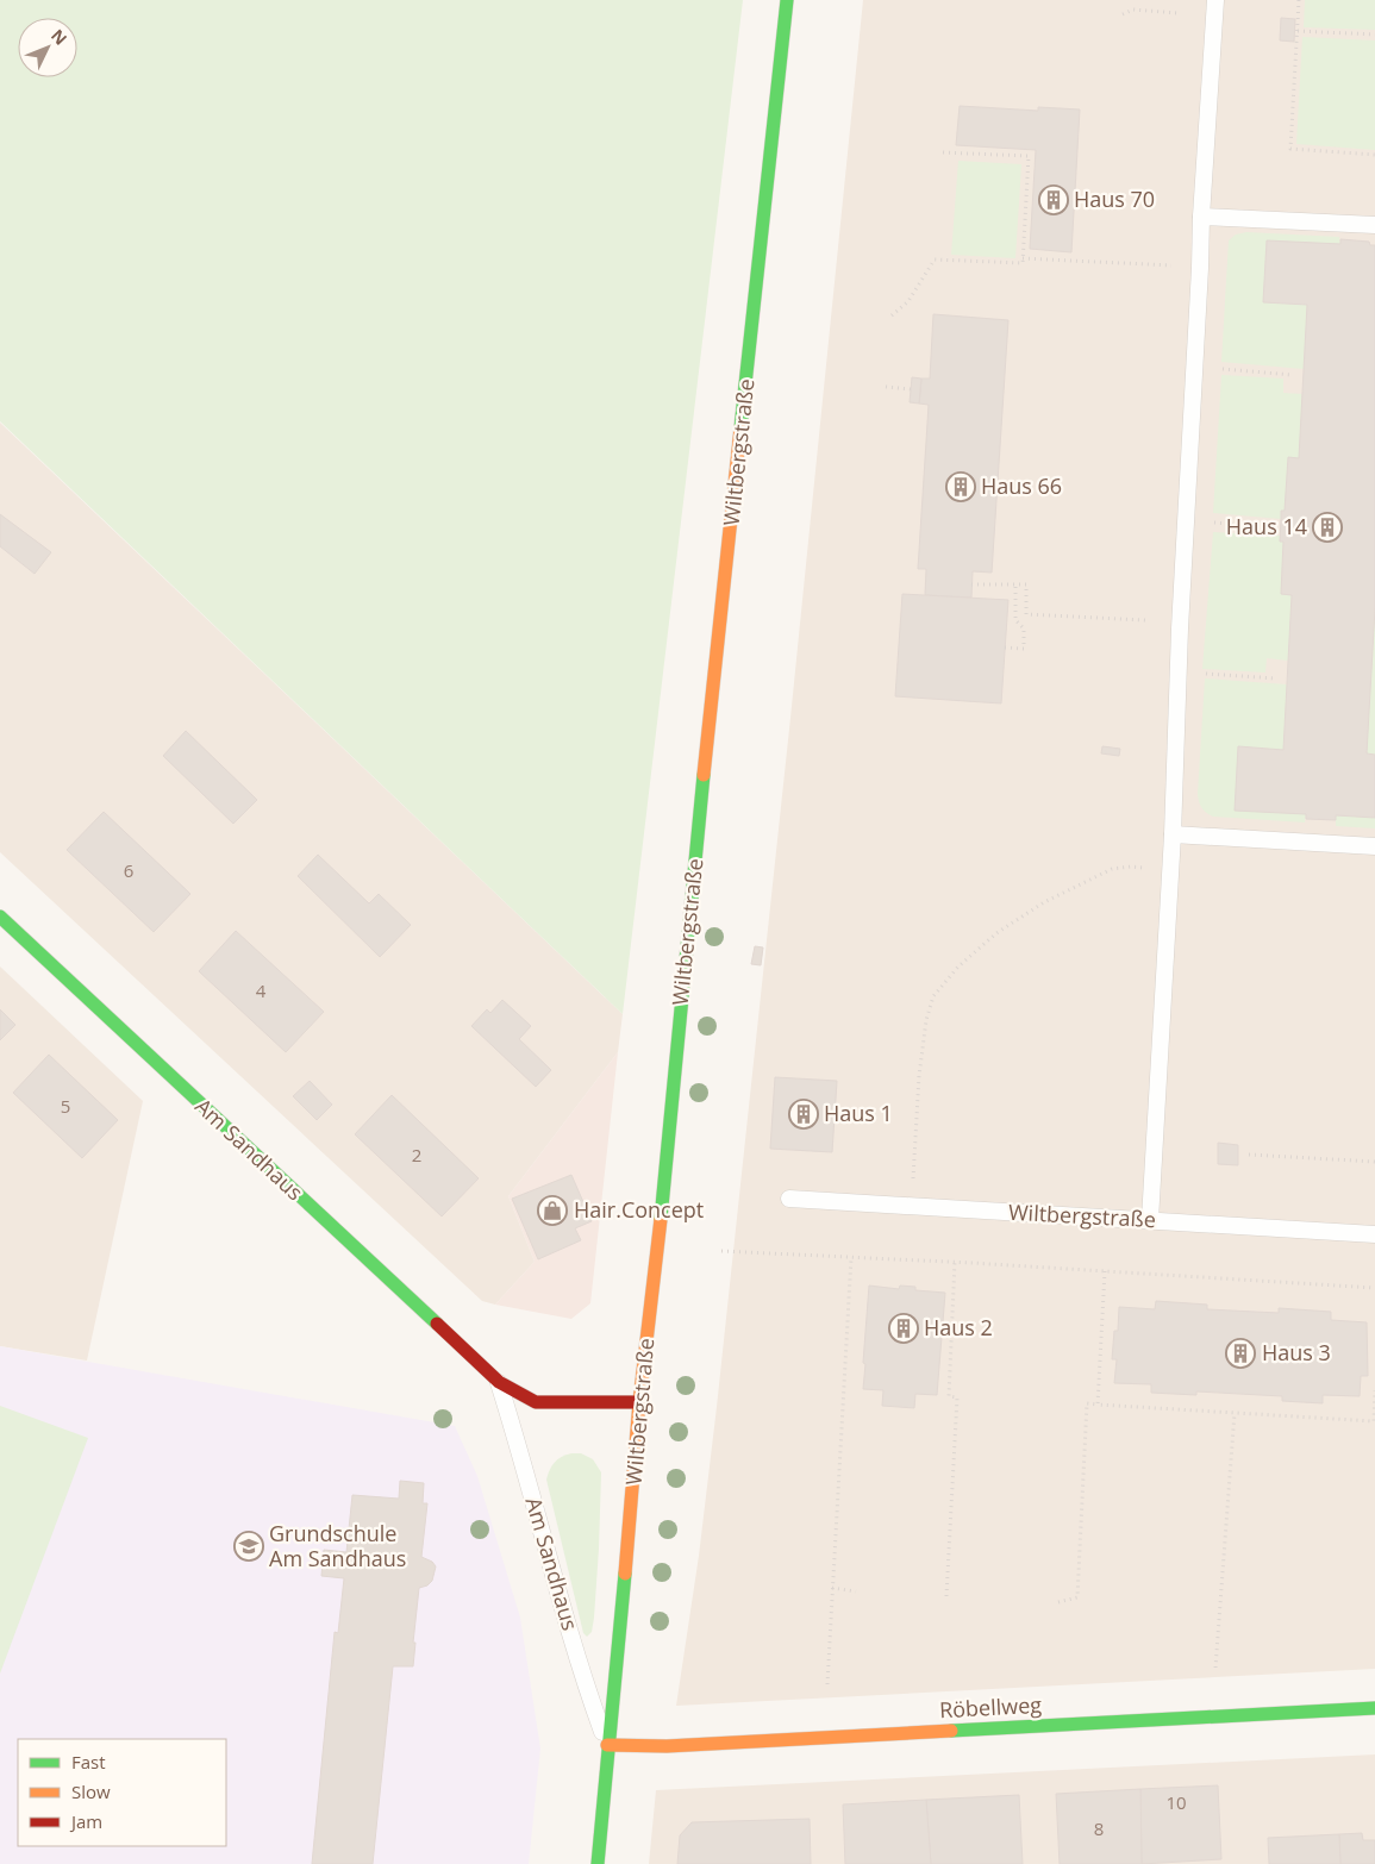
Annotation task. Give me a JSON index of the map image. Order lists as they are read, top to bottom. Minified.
{"streets":{"main road":["Wiltbergstraße","Am Sandhaus","Röbellweg"]},"crossings":[["Wiltbergstraße","Am Sandhaus"],["Wiltbergstraße","Röbellweg"],["Am Sandhaus","Röbellweg"]],"places":{"building":["Haus 70","Haus 66","Haus 14","Haus 1","Haus 2","Haus 3"],"shop":["Hair.Concept"],"school or university":["Grundschule Am Sandhaus"]},"house_numbers":["6","4","5","2","10","8"],"legend":["Fast","Slow","Jam"],"north":"top right"}
